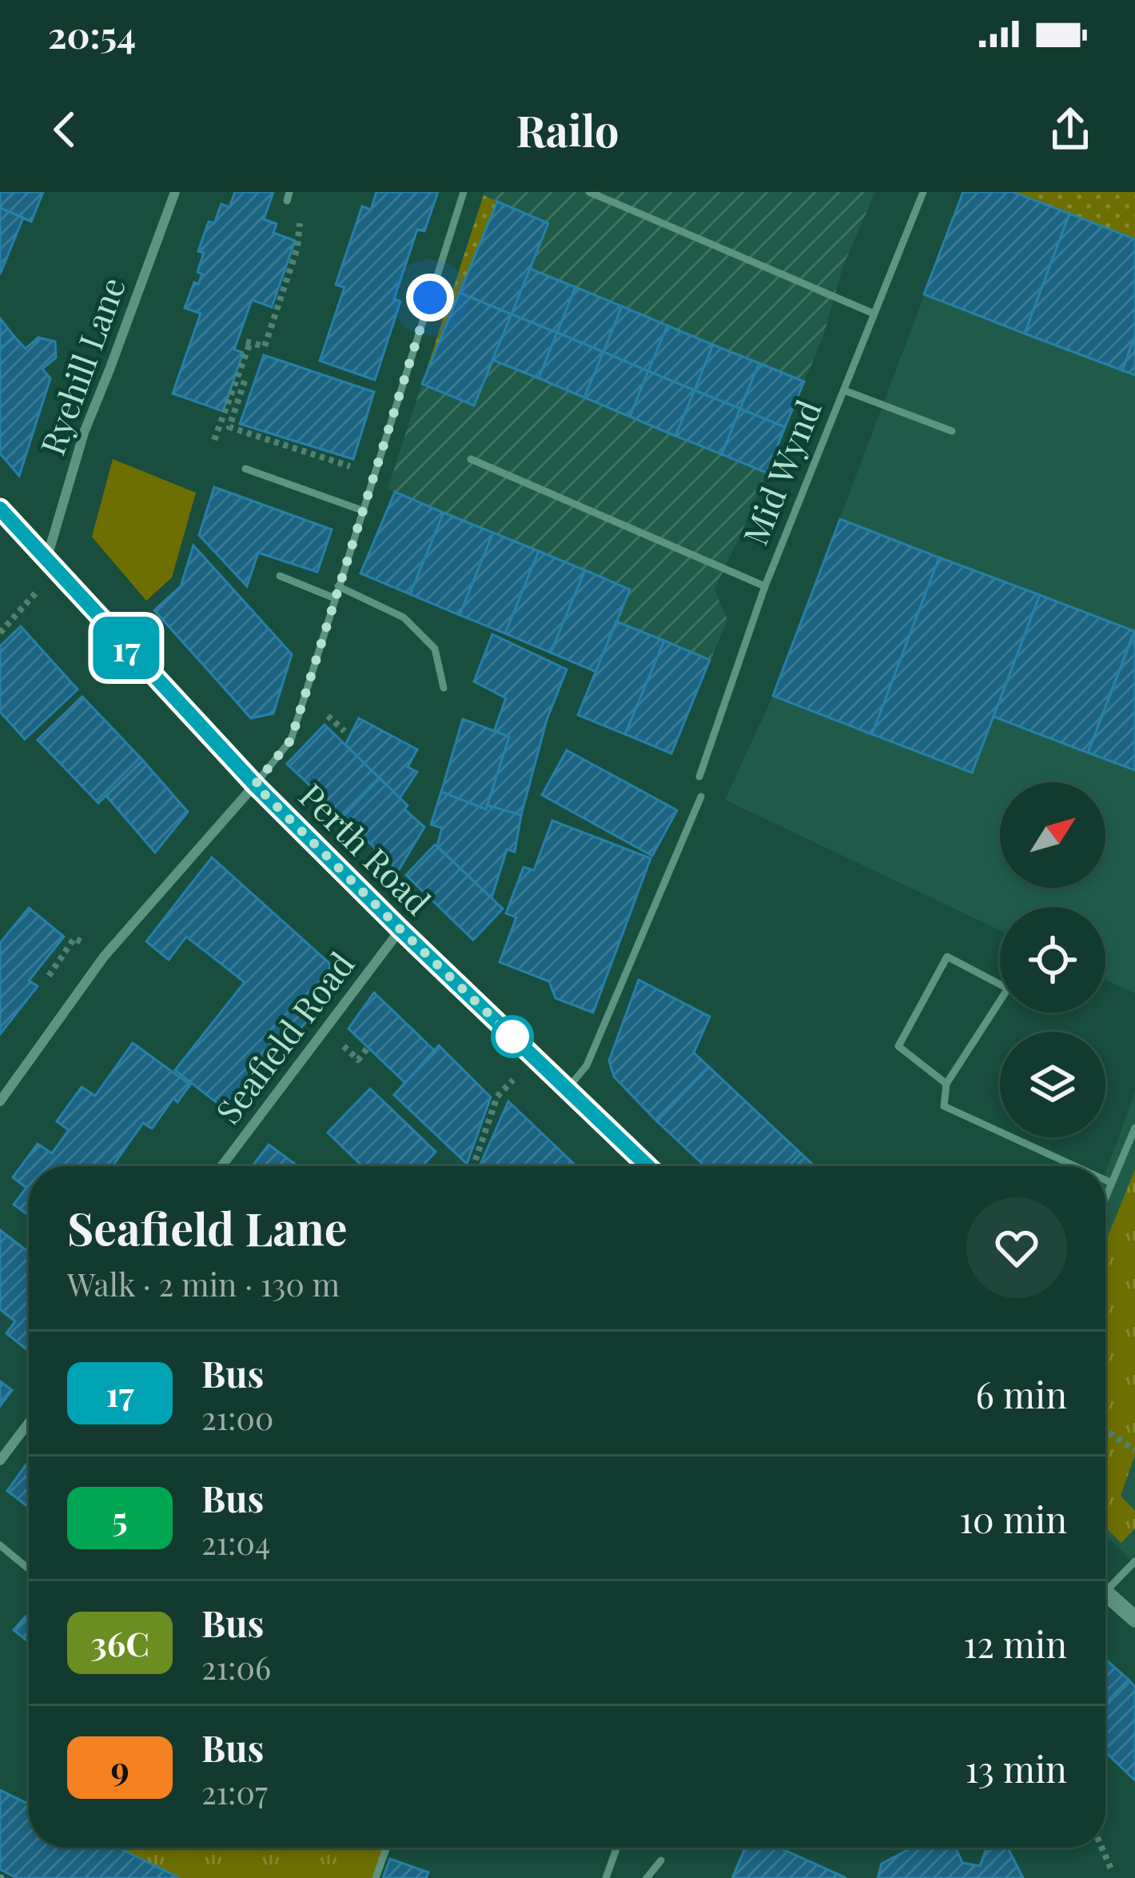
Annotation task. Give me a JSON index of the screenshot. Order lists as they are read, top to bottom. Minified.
{"streets":{"street":["Ryehill Lane","Perth Road","Seafield Road"],"lane":["Mid Wynd"]},"crossings":[["Ryehill Lane","Perth Road"],["Perth Road","Seafield Road"]],"lines":["bus line 17"],"north":"top right","page":{"status":"20:54","header":"Railo","on_map":"17","heading":["Seafield Lane","Walk · 2 min · 130 m"],"list":[{"mark":"17","name":"Bus","note":"21:00","value":"6 min"},{"mark":"5","name":"Bus","note":"21:04","value":"10 min"},{"mark":"36C","name":"Bus","note":"21:06","value":"12 min"},{"mark":"9","name":"Bus","note":"21:07","value":"13 min"}]}}
